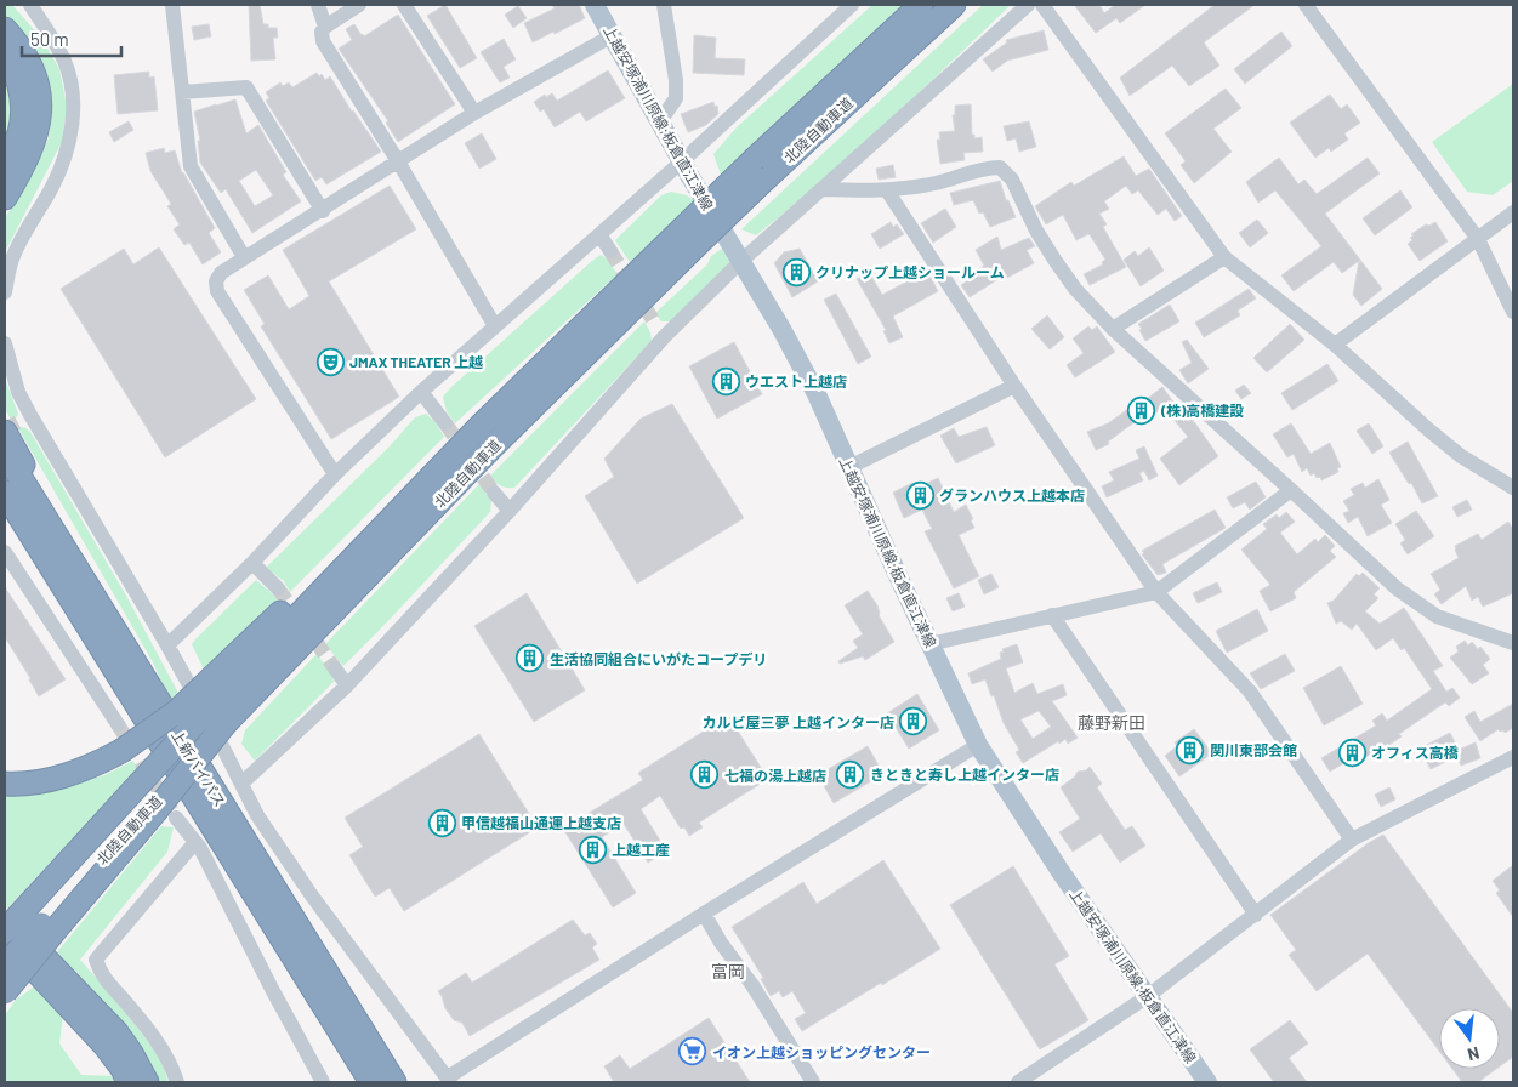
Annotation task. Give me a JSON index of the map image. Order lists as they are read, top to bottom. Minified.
{"streets":{"highway":["北陸自動車道","上新バイパス"],"main road":["上越安塚浦川原線;板倉直江津線"]},"districts":["藤野新田","富岡"],"places":{"building":["クリナップ上越ショールーム","ウエスト上越店","(株)高橋建設","グランハウス上越本店","生活協同組合にいがたコープデリ","カルビ屋三夢 上越インター店","関川東部会館","オフィス高橋","きときと寿し上越インター店","七福の湯上越店","甲信越福山通運上越支店","上越工産"],"theatre":["JMAX THEATER 上越"],"supermarket":["イオン上越ショッピングセンター"]},"scale_bar":"50 m","north":"bottom"}
